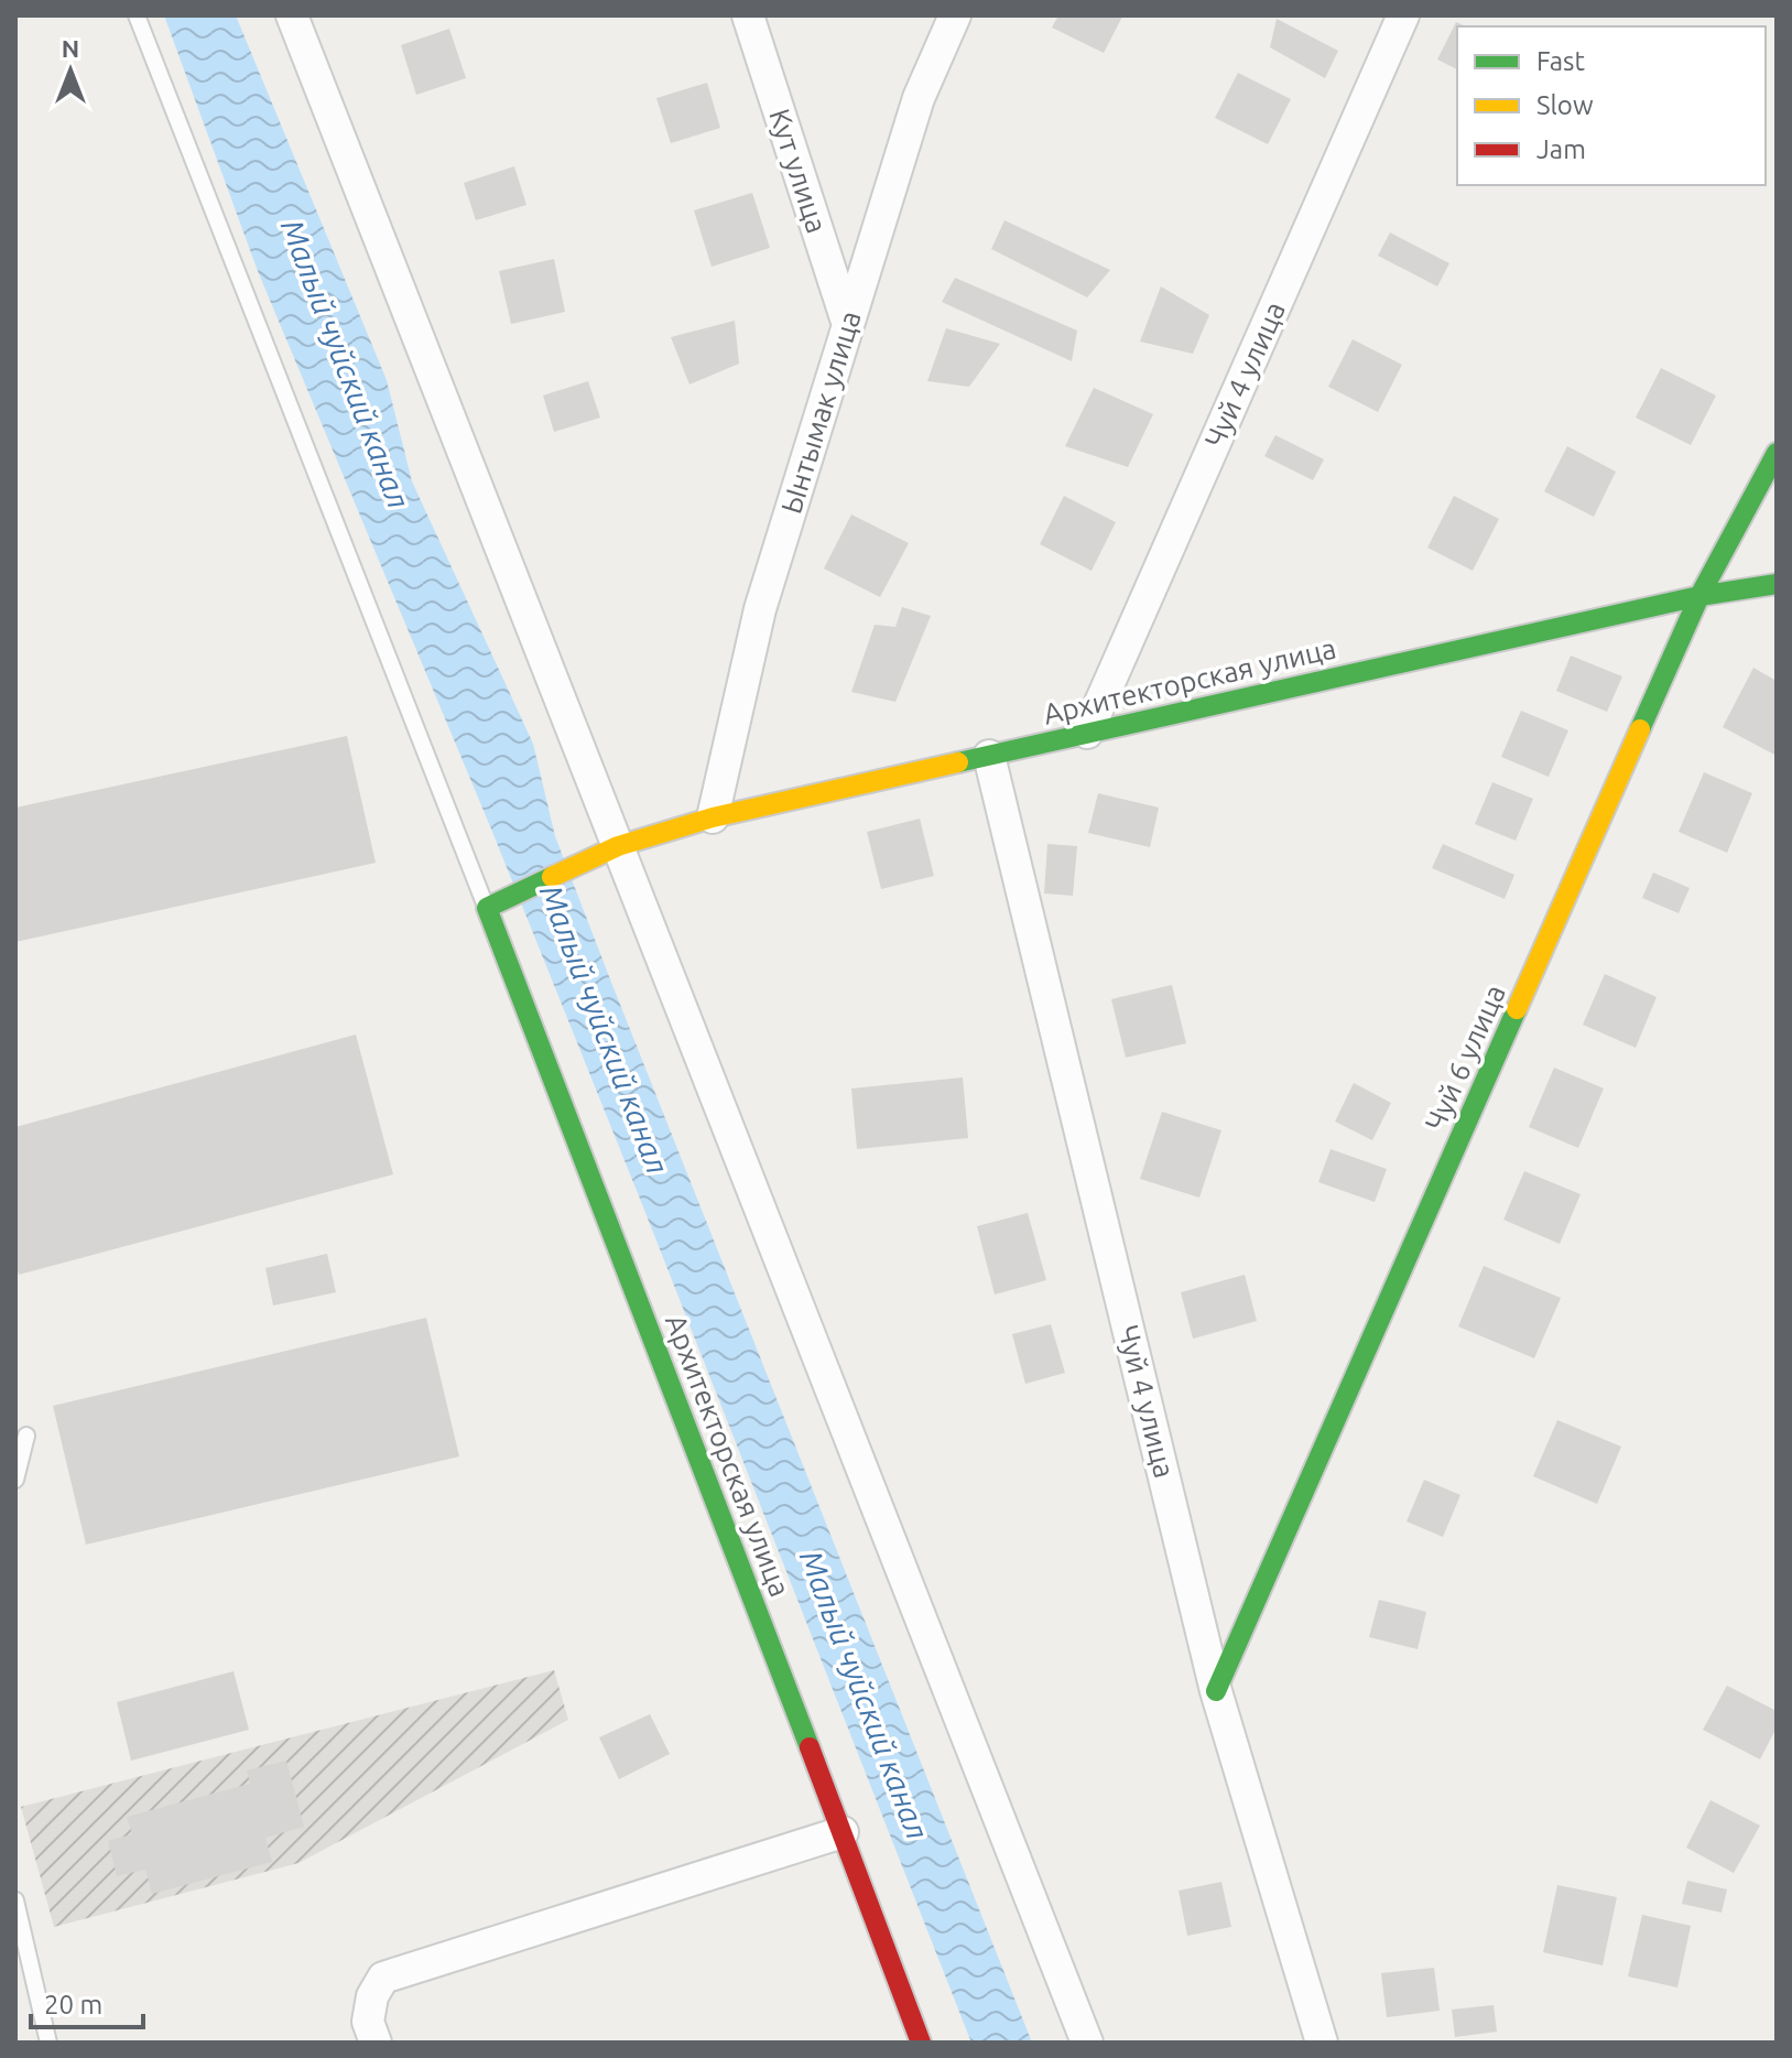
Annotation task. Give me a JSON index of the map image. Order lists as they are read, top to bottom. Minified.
{"streets":{"street":["Кут улица","Чуй 4 улица","Ынтымак улица","Архитекторская улица","Чуй 6 улица"]},"crossings":[["Кут улица","Ынтымак улица"],["Чуй 4 улица","Архитекторская улица"],["Чуй 4 улица","Чуй 6 улица"],["Ынтымак улица","Архитекторская улица"],["Архитекторская улица","Чуй 6 улица"]],"water":["Малый чуйский канал"],"legend":["Fast","Slow","Jam"],"scale_bar":"20 m","north":"top"}
